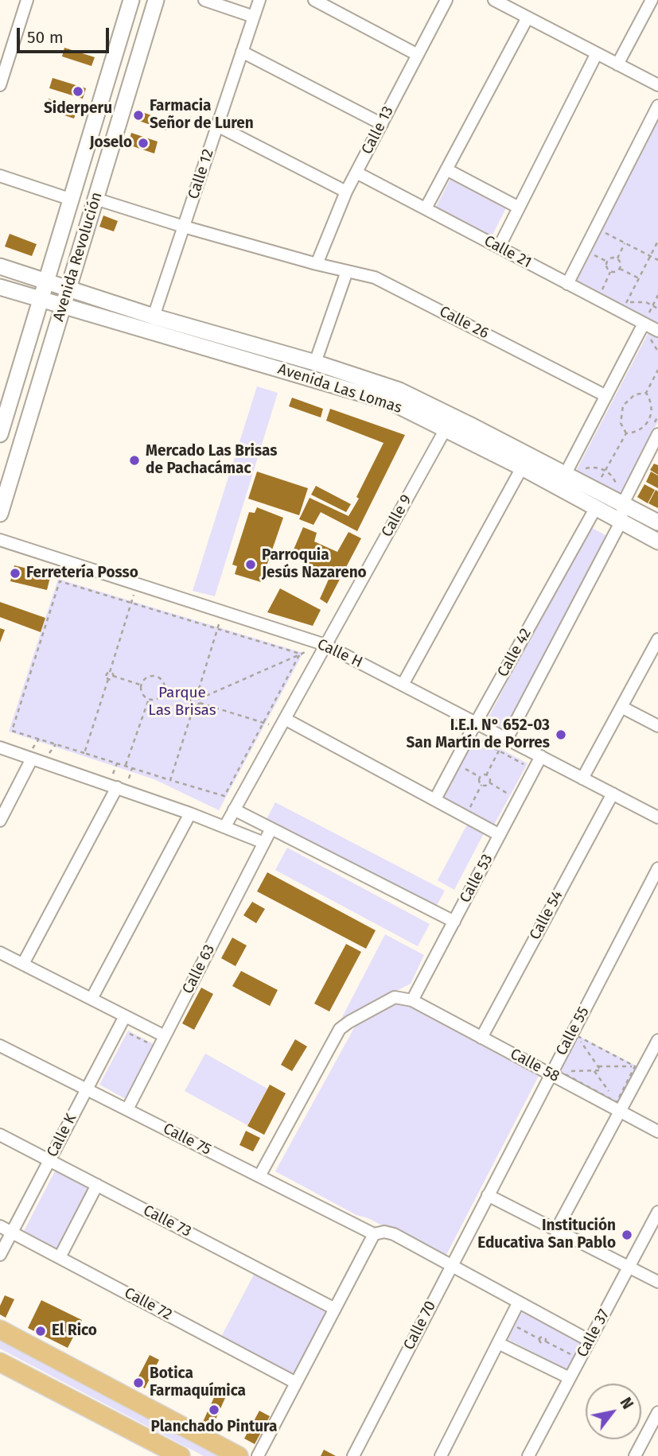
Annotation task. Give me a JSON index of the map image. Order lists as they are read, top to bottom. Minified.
{"streets":{"street":["Calle 13","Calle 12","Calle 21","Avenida Revolución","Calle 26","Avenida Las Lomas","Calle 9","Calle 42","Calle H","Calle 53","Calle 54","Calle 63","Calle 55","Calle 58","Calle K","Calle 75","Calle 73","Calle 72","Calle 70","Calle 37"]},"crossings":[["Calle 13","Calle 21"],["Calle 13","Calle 26"],["Calle 12","Calle 26"],["Calle 12","Avenida Las Lomas"],["Avenida Revolución","Calle 26"],["Avenida Revolución","Avenida Las Lomas"],["Avenida Las Lomas","Calle 9"],["Avenida Las Lomas","Calle 42"],["Calle 9","Calle H"],["Calle 42","Calle H"],["Calle H","Calle 53"],["Calle H","Calle 54"],["Calle 53","Calle 58"],["Calle 54","Calle 58"],["Calle 63","Calle 75"],["Calle 55","Calle 58"],["Calle 55","Calle 70"],["Calle K","Calle 75"],["Calle K","Calle 73"],["Calle K","Calle 72"],["Calle 75","Calle 70"],["Calle 75","Calle 37"]],"parks":["Parque Las Brisas"],"places":["Siderperu","Farmacia Señor de Luren","Joselo","Mercado Las Brisas de Pachacámac","Parroquia Jesús Nazareno","Ferretería Posso","I.E.I. N° 652-03 San Martín de Porres","Institución Educativa San Pablo","El Rico","Botica Farmaquímica","Planchado Pintura"],"scale_bar":"50 m","north":"top right"}
